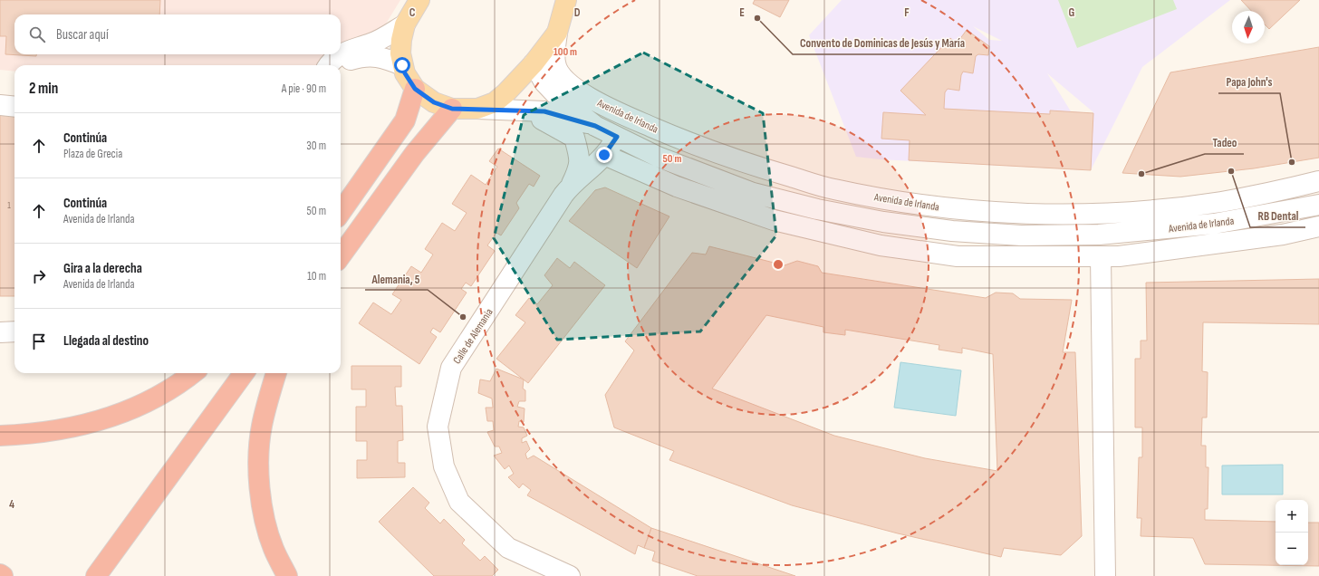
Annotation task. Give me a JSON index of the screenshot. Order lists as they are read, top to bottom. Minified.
{"streets":{"street":["Avenida de Irlanda","Calle de Alemania"]},"crossings":[["Avenida de Irlanda","Calle de Alemania"]],"places":["Convento de Dominicas de Jesús y María","Papa John's","RB Dental","Tadeo","Alemania, 5"],"house_numbers":["1"],"north":"bottom","page":{"search":"Buscar aquí","heading":["2 min","A pie · 90 m"],"list":[["Continúa","Plaza de Grecia","30 m"],["Continúa","Avenida de Irlanda","50 m"],["Gira a la derecha","Avenida de Irlanda","10 m"],"Llegada al destino"],"map_buttons":["+","−"]},"grid":{"columns":["C","D","E","F","G"],"rows":["4"]},"rings":["100 m","50 m"]}
